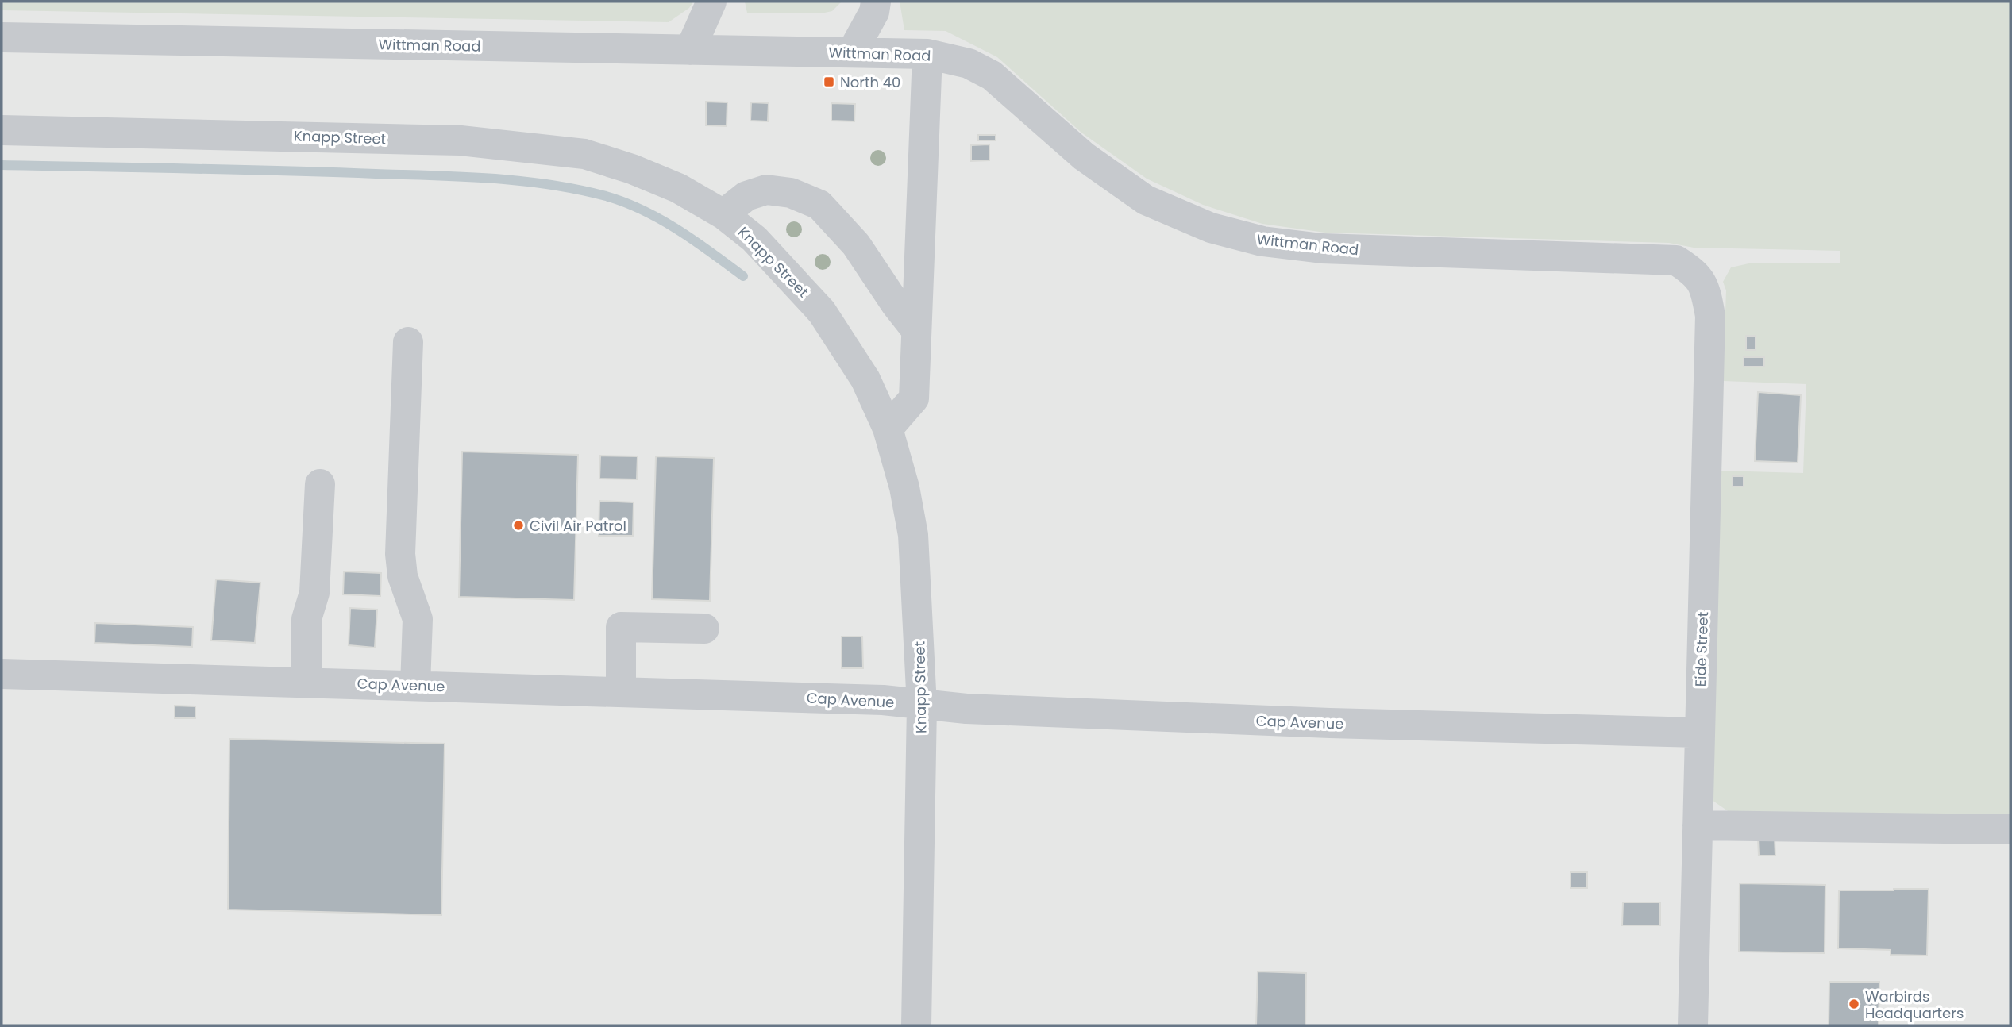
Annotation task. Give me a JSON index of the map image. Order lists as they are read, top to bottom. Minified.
{"streets":{"lane":["Wittman Road","Knapp Street","Eide Street","Cap Avenue"]},"crossings":[["Wittman Road","Eide Street"],["Knapp Street","Cap Avenue"],["Eide Street","Cap Avenue"]],"places":{"transit":["North 40"],"other":["Civil Air Patrol","Warbirds Headquarters"]}}
